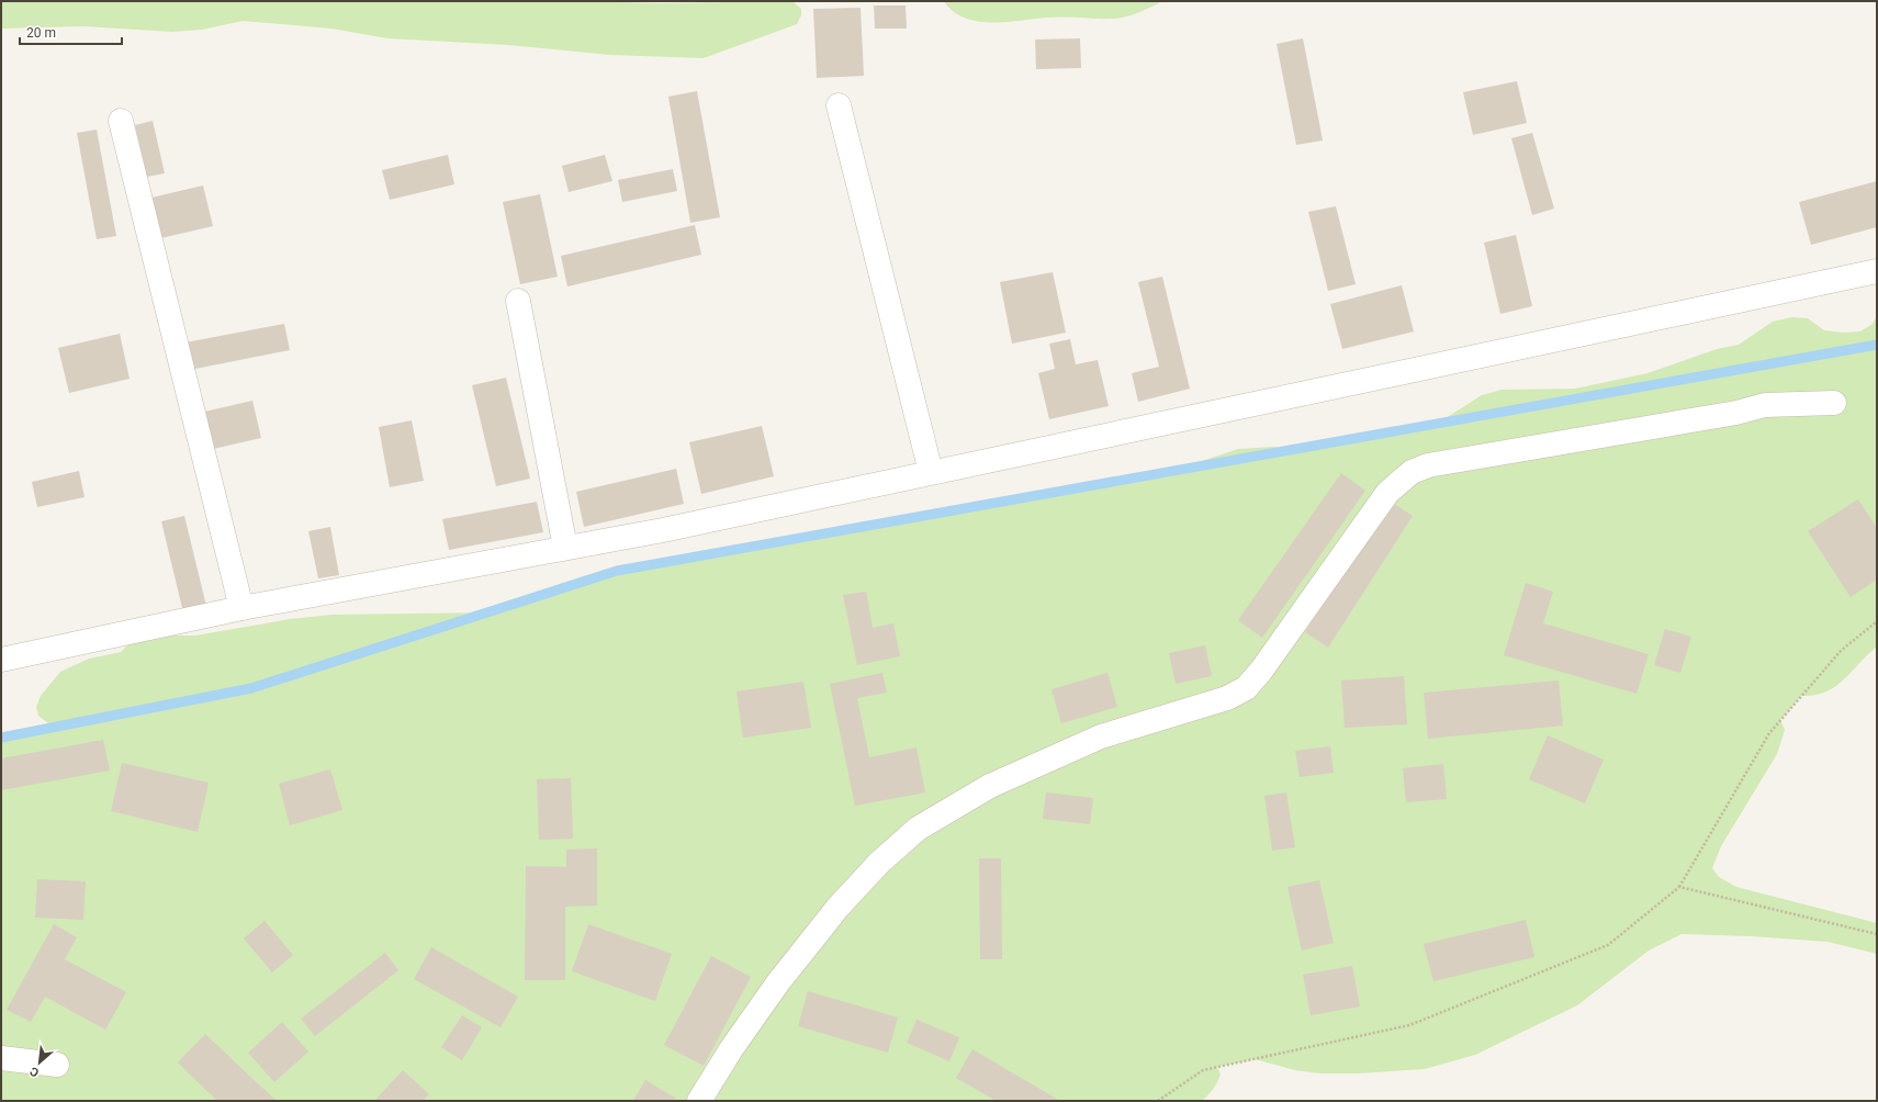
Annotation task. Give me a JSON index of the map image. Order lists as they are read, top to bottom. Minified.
{"scale_bar":"20 m","north":"bottom left"}
